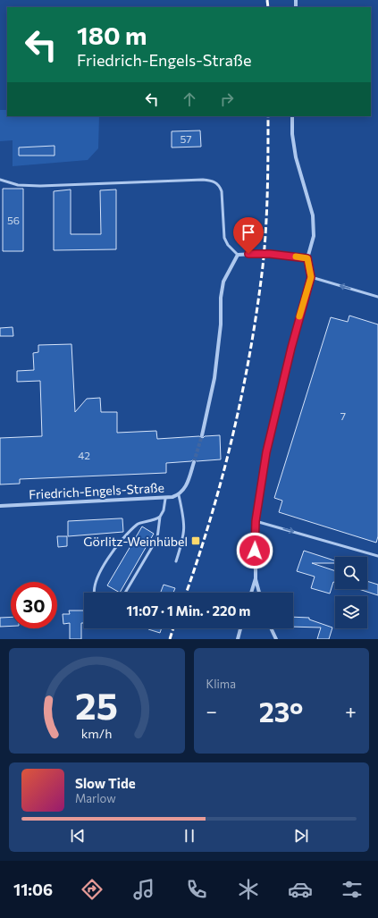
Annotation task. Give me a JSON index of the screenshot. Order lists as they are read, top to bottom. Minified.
{"streets":{"street":["Friedrich-Engels-Straße"]},"places":{"transit":["Görlitz-Weinhübel"]},"house_numbers":["57","56","7","42"],"page":{"turn":["180 m","Friedrich-Engels-Straße"],"limit":"30","trip":"11:07 · 1 Min. · 220 m","tile":"Klima","heat":["−","23°","+"],"song":["Slow Tide","Marlow"],"tabs":"11:06","gauge":["25","km/h"]}}
